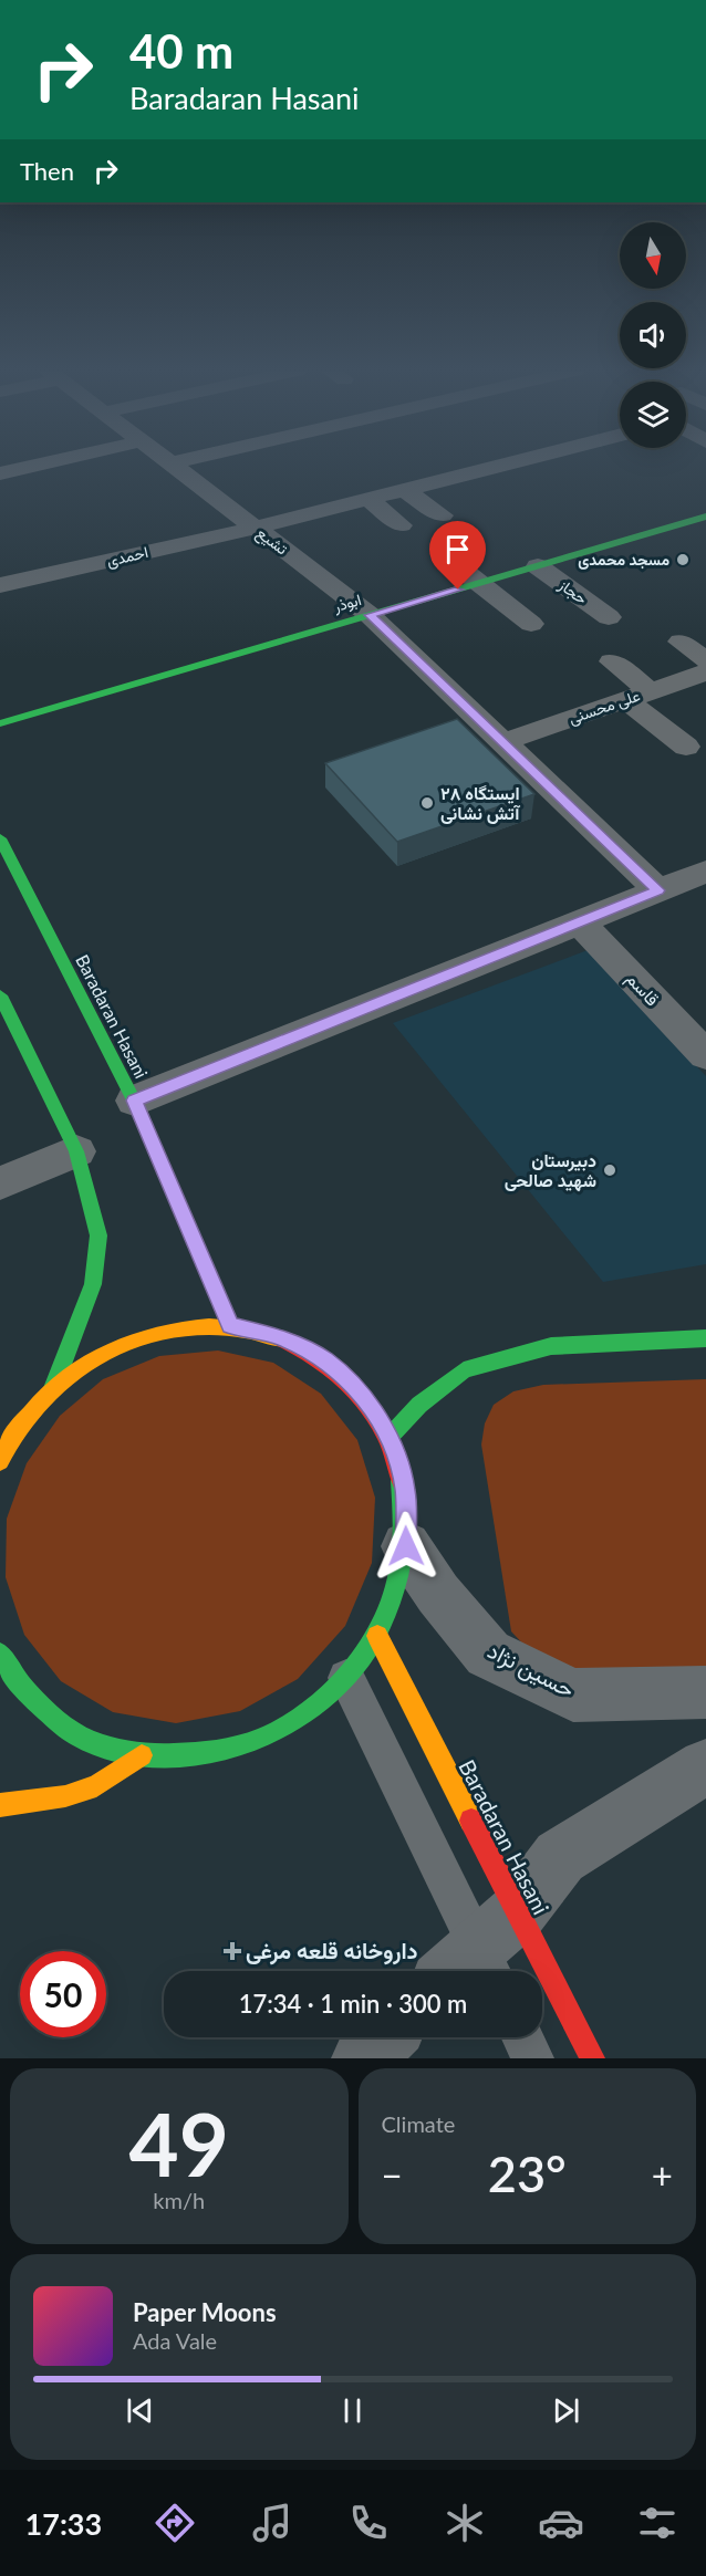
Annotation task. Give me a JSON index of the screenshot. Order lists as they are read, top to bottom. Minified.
{"streets":{"main road":["ابوذر","Baradaran Hasani"],"street":["تشیع","احمدی","حجاز","علی محسنی","قاسم","حسین نژاد"]},"crossings":[["تشیع","احمدی"],["تشیع","ابوذر"],["تشیع","علی محسنی"],["حجاز","ابوذر"]],"places":{"other":["مسجد محمدی","ایستگاه ۲۸ آتش نشانی","دبیرستان شهید صالحی"],"health":["داروخانه قلعه مرغی"]},"north":"bottom","page":{"turn":["40 m","Baradaran Hasani"],"then":"Then","limit":"50","trip":"17:34 · 1 min · 300 m","tile":[["49","km/h"],"Climate"],"heat":["−","23°","+"],"song":["Paper Moons","Ada Vale"],"tabs":"17:33"}}
